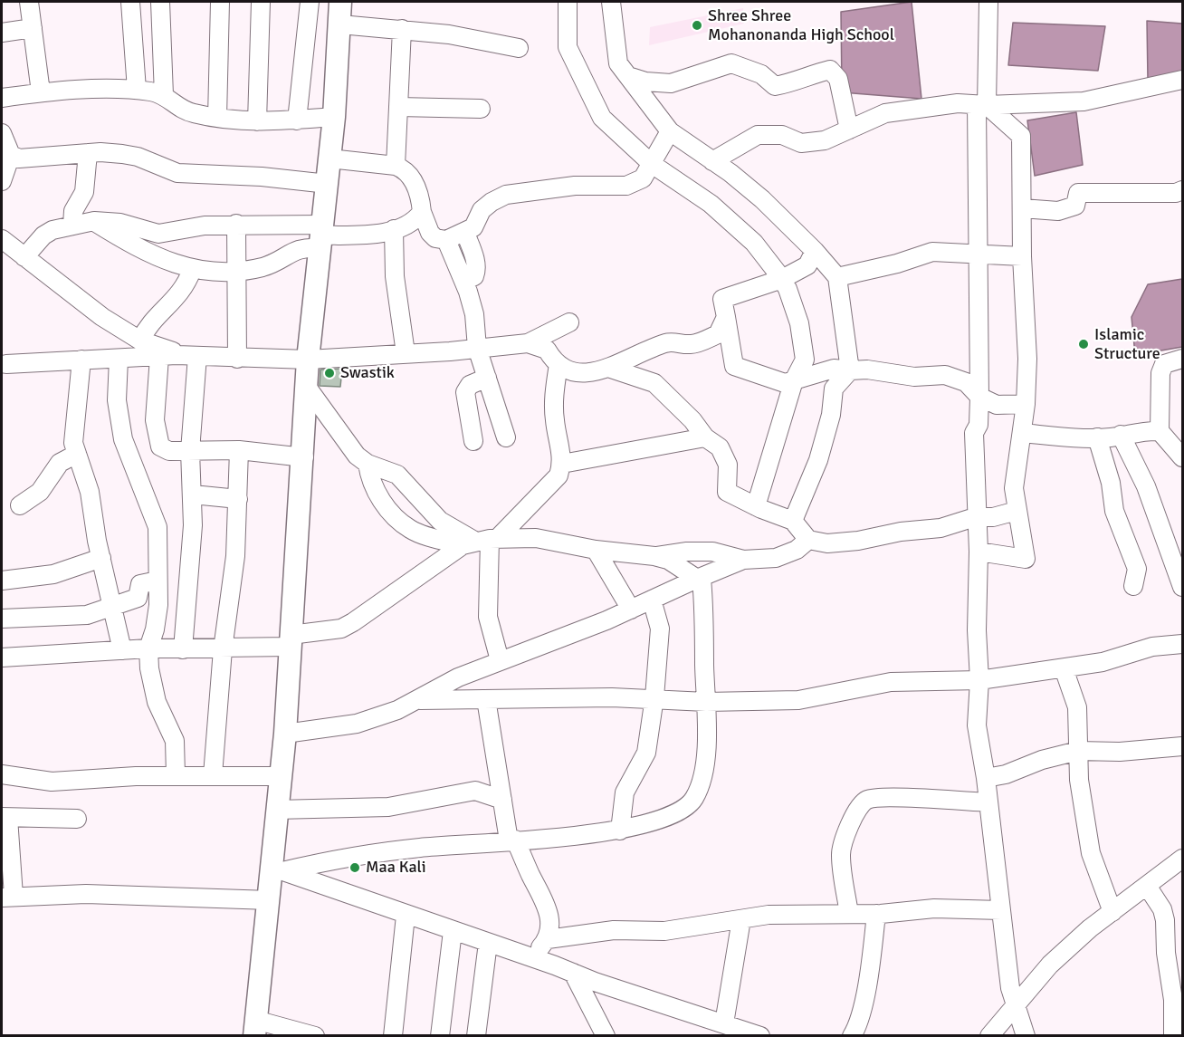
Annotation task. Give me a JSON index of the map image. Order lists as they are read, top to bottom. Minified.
{"places":["Shree Shree Mohanonanda High School","Islamic Structure","Swastik","Maa Kali"]}
